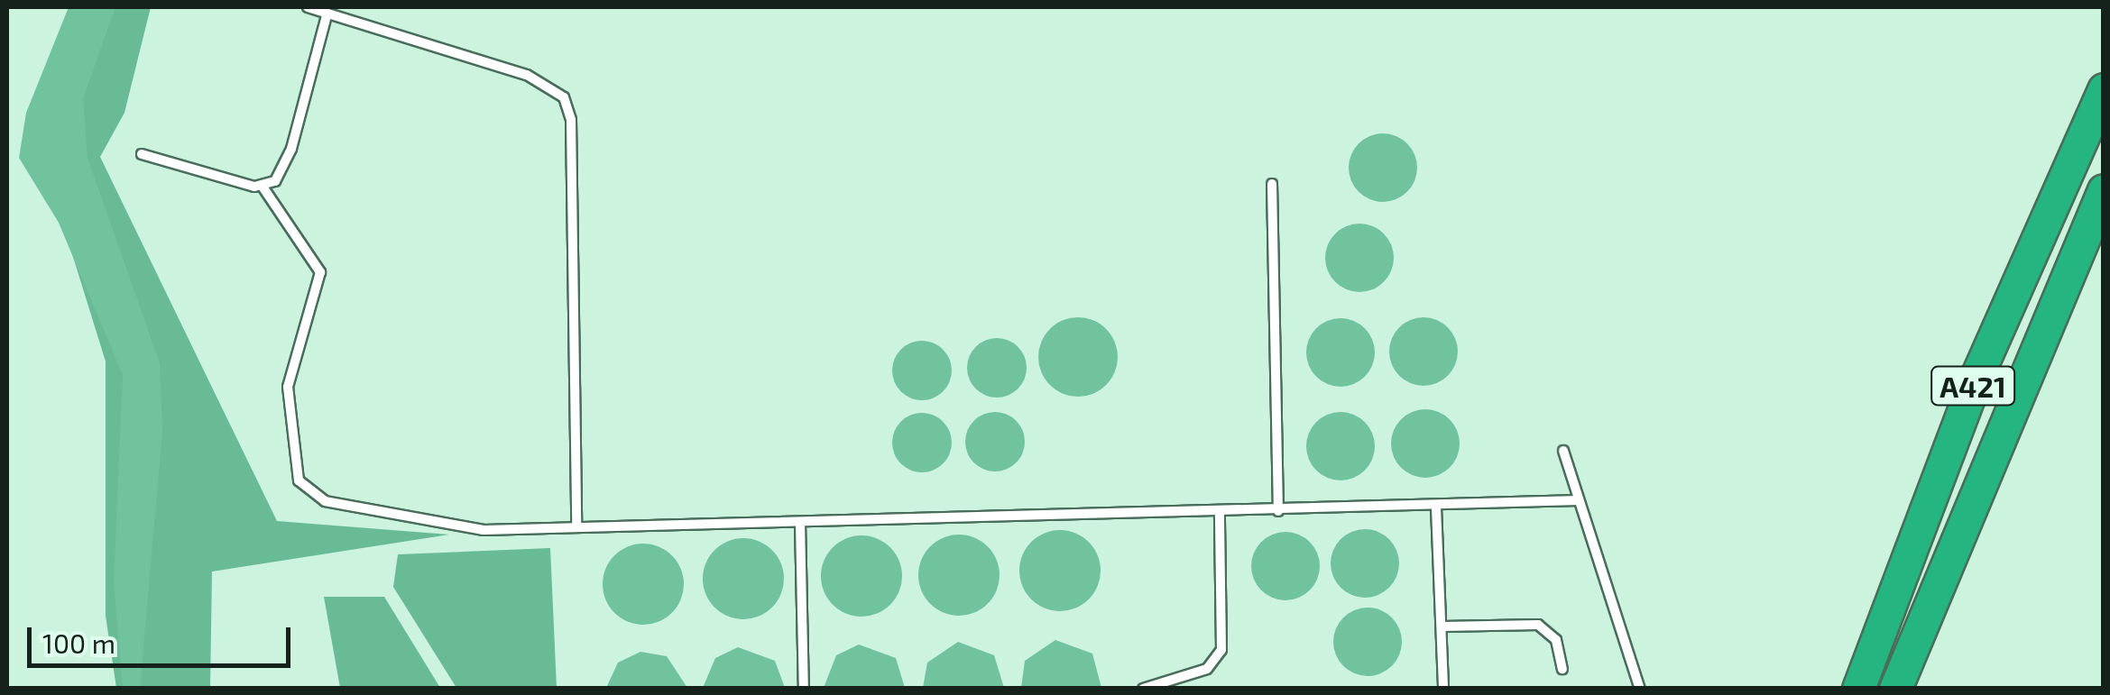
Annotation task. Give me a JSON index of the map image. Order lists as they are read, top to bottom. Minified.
{"streets":{"highway":["A421"]},"scale_bar":"100 m"}
